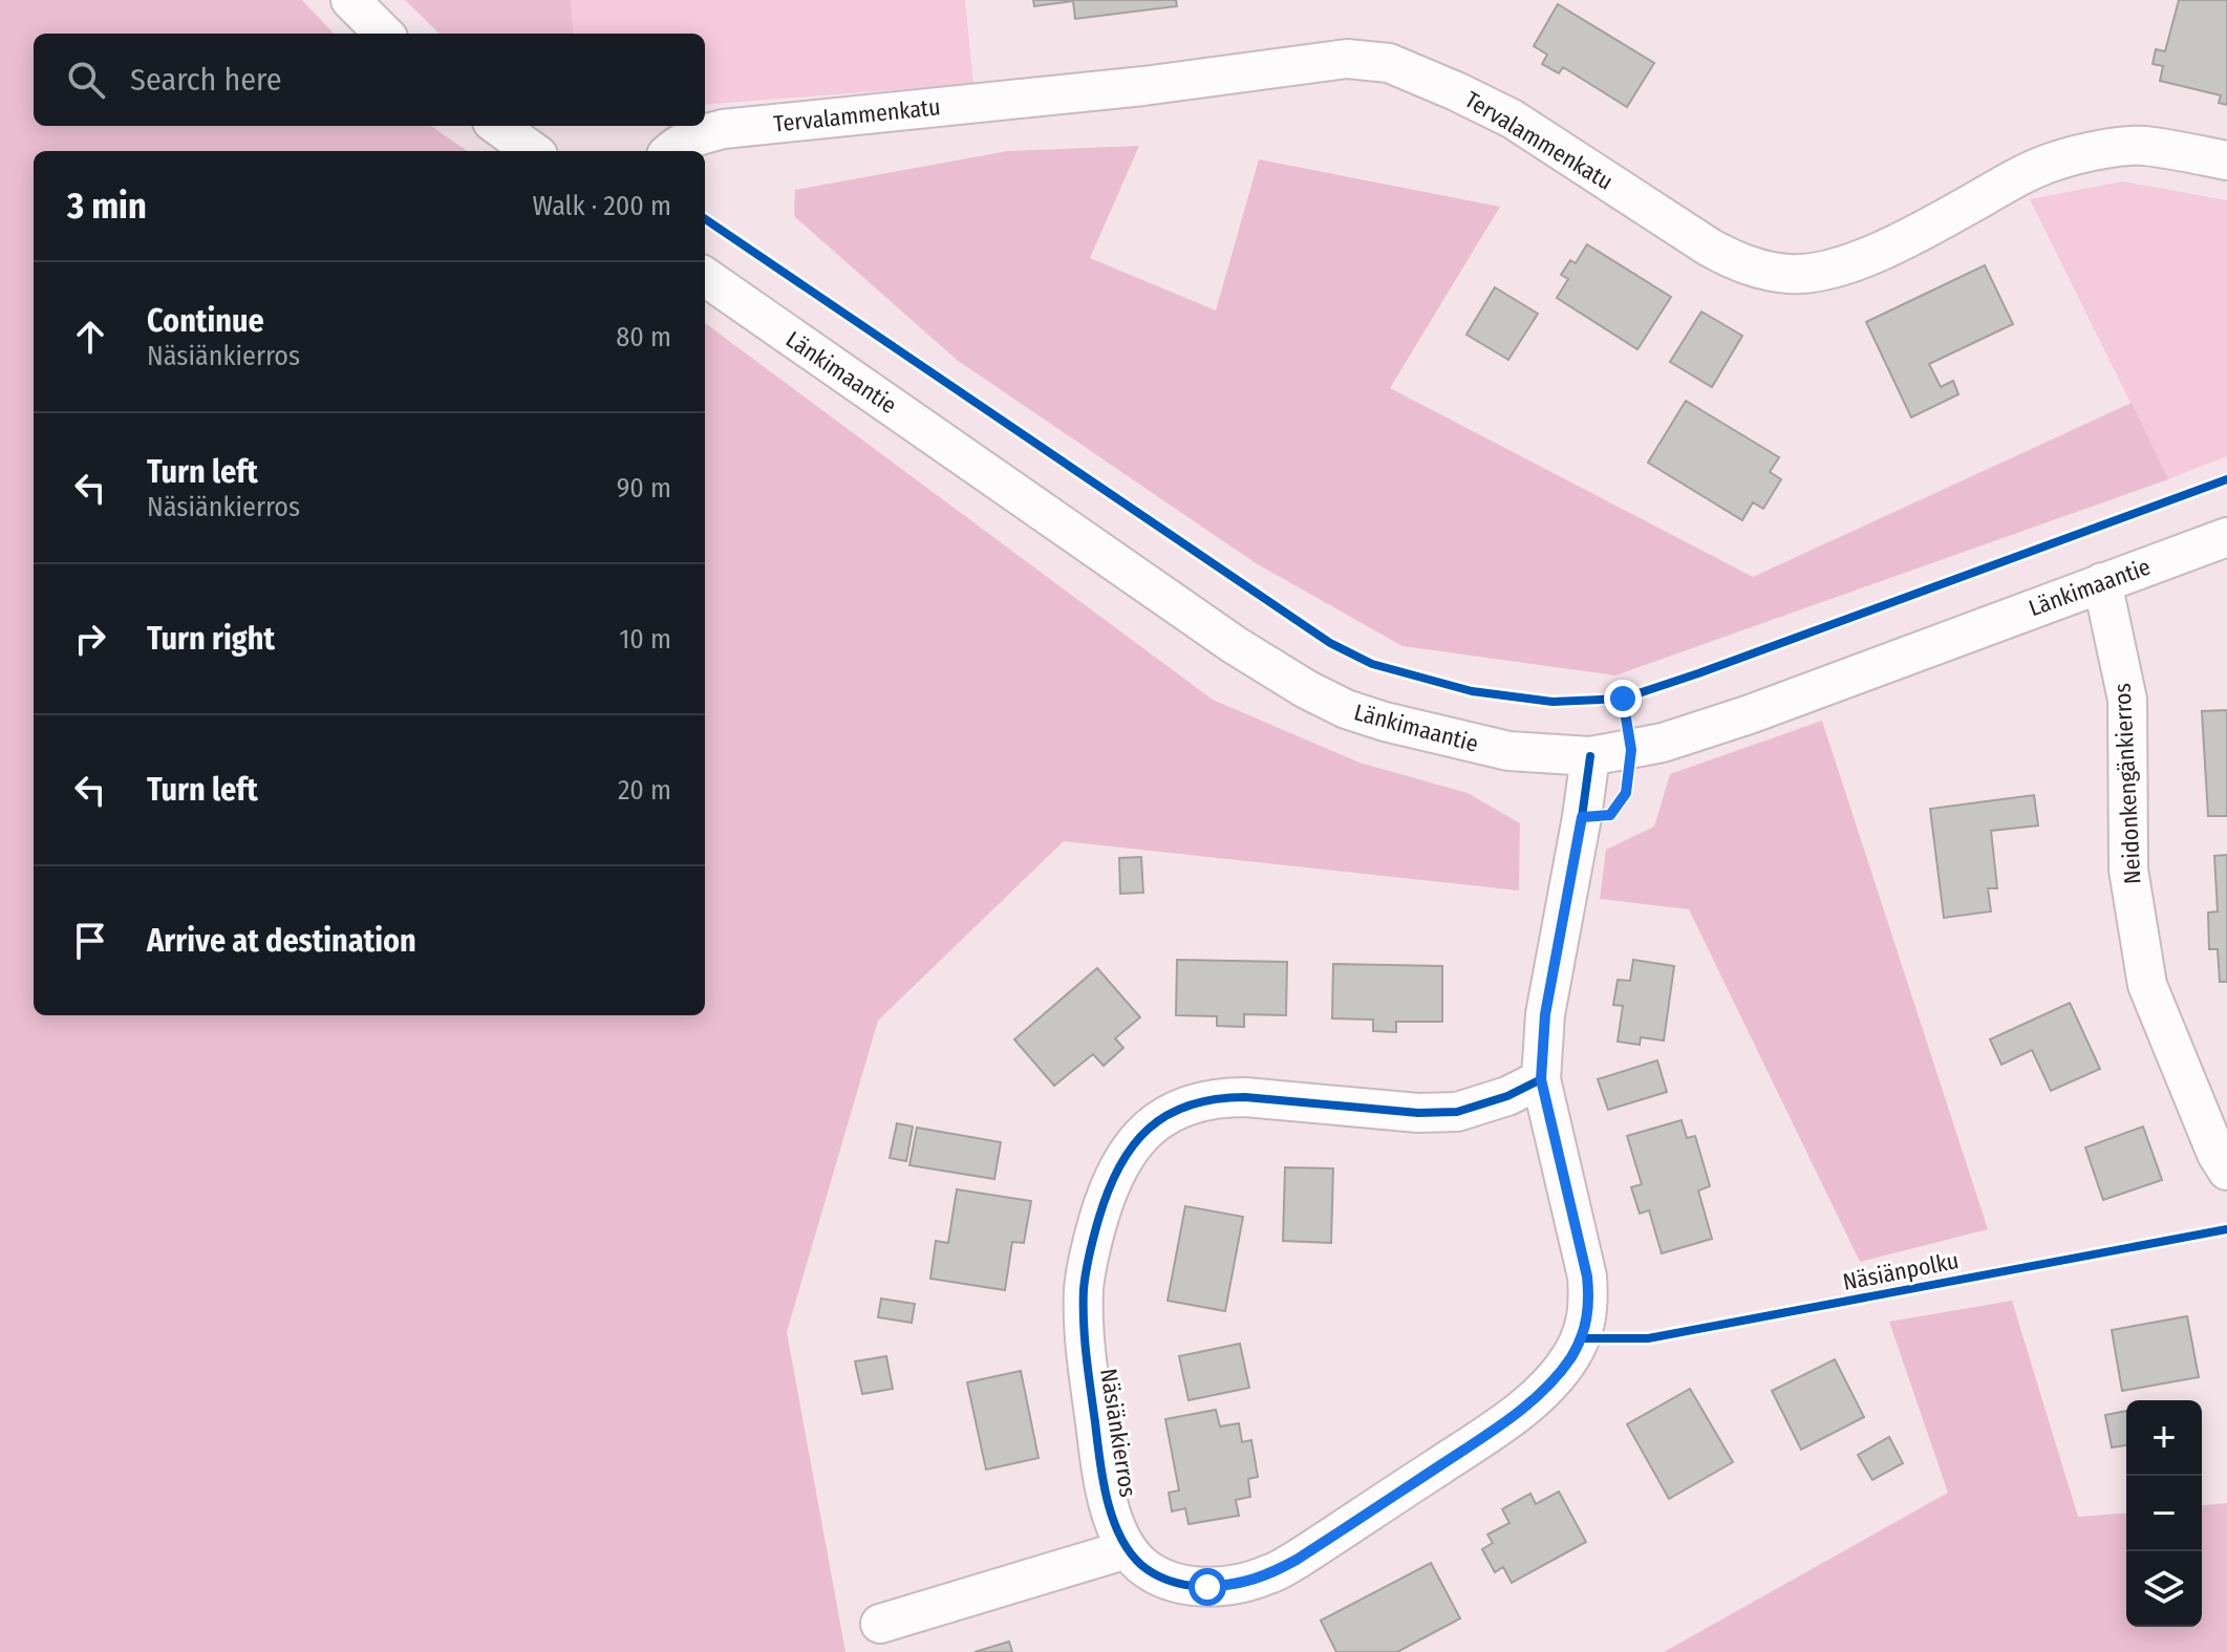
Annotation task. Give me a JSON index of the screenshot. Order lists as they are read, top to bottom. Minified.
{"streets":{"street":["Tervalammenkatu","Länkimaantie","Neidonkengänkierros","Näsiänkierros"],"cycle path":["Näsiänpolku"]},"crossings":[["Länkimaantie","Neidonkengänkierros"]],"page":{"search":"Search here","heading":["3 min","Walk · 200 m"],"list":[["Continue","Näsiänkierros","80 m"],["Turn left","Näsiänkierros","90 m"],["Turn right","10 m"],["Turn left","20 m"],"Arrive at destination"],"map_buttons":["+","−"]}}
